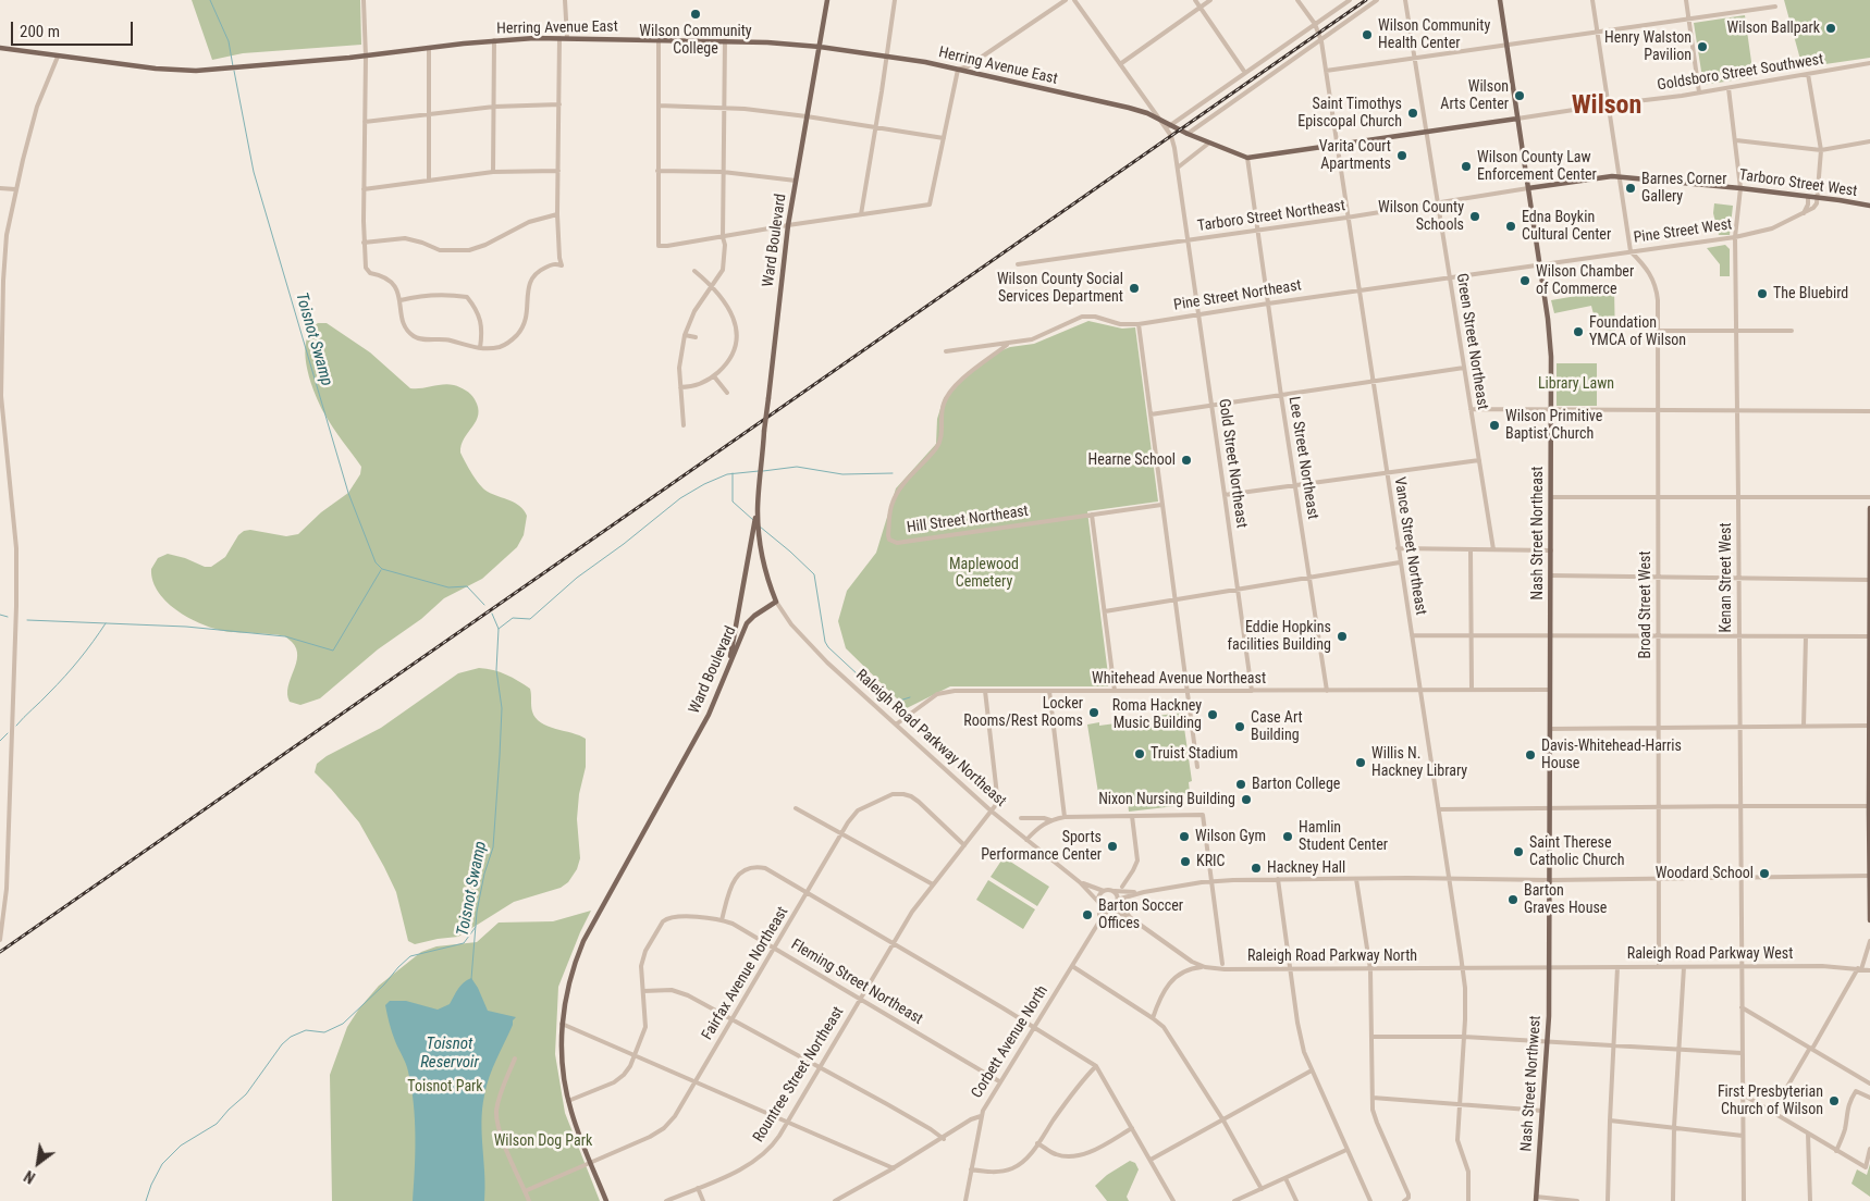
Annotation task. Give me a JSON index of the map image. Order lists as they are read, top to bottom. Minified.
{"streets":{"main road":["Herring Avenue East","Tarboro Street West","Ward Boulevard","Nash Street Northeast","Nash Street Northwest"],"street":["Goldsboro Street Southwest","Tarboro Street Northeast","Pine Street West","Pine Street Northeast","Green Street Northeast","Lee Street Northeast","Gold Street Northeast","Hill Street Northeast","Vance Street Northeast","Kenan Street West","Broad Street West","Whitehead Avenue Northeast","Raleigh Road Parkway Northeast","Raleigh Road Parkway West","Raleigh Road Parkway North","Fairfax Avenue Northeast","Fleming Street Northeast","Corbett Avenue North","Rountree Street Northeast"]},"crossings":[["Herring Avenue East","Ward Boulevard"],["Herring Avenue East","Lee Street Northeast"],["Herring Avenue East","Gold Street Northeast"],["Goldsboro Street Southwest","Nash Street Northeast"],["Goldsboro Street Southwest","Kenan Street West"],["Tarboro Street West","Tarboro Street Northeast"],["Tarboro Street West","Pine Street West"],["Tarboro Street West","Nash Street Northeast"],["Tarboro Street West","Kenan Street West"],["Tarboro Street Northeast","Green Street Northeast"],["Tarboro Street Northeast","Lee Street Northeast"],["Tarboro Street Northeast","Gold Street Northeast"],["Tarboro Street Northeast","Nash Street Northeast"],["Tarboro Street Northeast","Vance Street Northeast"],["Pine Street West","Pine Street Northeast"],["Pine Street West","Nash Street Northeast"],["Pine Street West","Kenan Street West"],["Pine Street West","Broad Street West"],["Ward Boulevard","Raleigh Road Parkway Northeast"],["Ward Boulevard","Fairfax Avenue Northeast"],["Ward Boulevard","Fleming Street Northeast"],["Pine Street Northeast","Green Street Northeast"],["Pine Street Northeast","Lee Street Northeast"],["Pine Street Northeast","Gold Street Northeast"],["Pine Street Northeast","Hill Street Northeast"],["Pine Street Northeast","Nash Street Northeast"],["Pine Street Northeast","Vance Street Northeast"],["Lee Street Northeast","Whitehead Avenue Northeast"],["Gold Street Northeast","Whitehead Avenue Northeast"],["Nash Street Northeast","Whitehead Avenue Northeast"],["Nash Street Northeast","Nash Street Northwest"],["Vance Street Northeast","Whitehead Avenue Northeast"],["Vance Street Northeast","Raleigh Road Parkway North"],["Kenan Street West","Raleigh Road Parkway West"],["Broad Street West","Raleigh Road Parkway West"],["Whitehead Avenue Northeast","Raleigh Road Parkway Northeast"],["Raleigh Road Parkway Northeast","Raleigh Road Parkway North"],["Raleigh Road Parkway Northeast","Corbett Avenue North"],["Raleigh Road Parkway Northeast","Rountree Street Northeast"],["Raleigh Road Parkway West","Raleigh Road Parkway North"],["Raleigh Road Parkway West","Nash Street Northwest"],["Raleigh Road Parkway North","Corbett Avenue North"],["Raleigh Road Parkway North","Nash Street Northwest"],["Fairfax Avenue Northeast","Fleming Street Northeast"],["Fairfax Avenue Northeast","Rountree Street Northeast"],["Fleming Street Northeast","Corbett Avenue North"],["Fleming Street Northeast","Rountree Street Northeast"]],"districts":["Wilson"],"water":["Toisnot Swamp","Toisnot Reservoir"],"parks":["Library Lawn","Maplewood Cemetery","Toisnot Park","Wilson Dog Park"],"places":["Wilson Community College","Wilson Ballpark","Wilson Community Health Center","Henry Walston Pavilion","Wilson Arts Center","Saint Timothys Episcopal Church","Varita Court Apartments","Wilson County Law Enforcement Center","Barnes Corner Gallery","Wilson County Schools","Edna Boykin Cultural Center","Wilson Chamber of Commerce","Wilson County Social Services Department","The Bluebird","Foundation YMCA of Wilson","Wilson Primitive Baptist Church","Hearne School","Eddie Hopkins facilities Building","Locker Rooms/Rest Rooms","Roma Hackney Music Building","Case Art Building","Truist Stadium","Davis-Whitehead-Harris House","Willis N. Hackney Library","Barton College","Nixon Nursing Building","Wilson Gym","Hamlin Student Center","Sports Performance Center","Saint Therese Catholic Church","KRIC","Hackney Hall","Woodard School","Barton Graves House","Barton Soccer Offices","First Presbyterian Church of Wilson"],"scale_bar":"200 m","north":"bottom left"}
